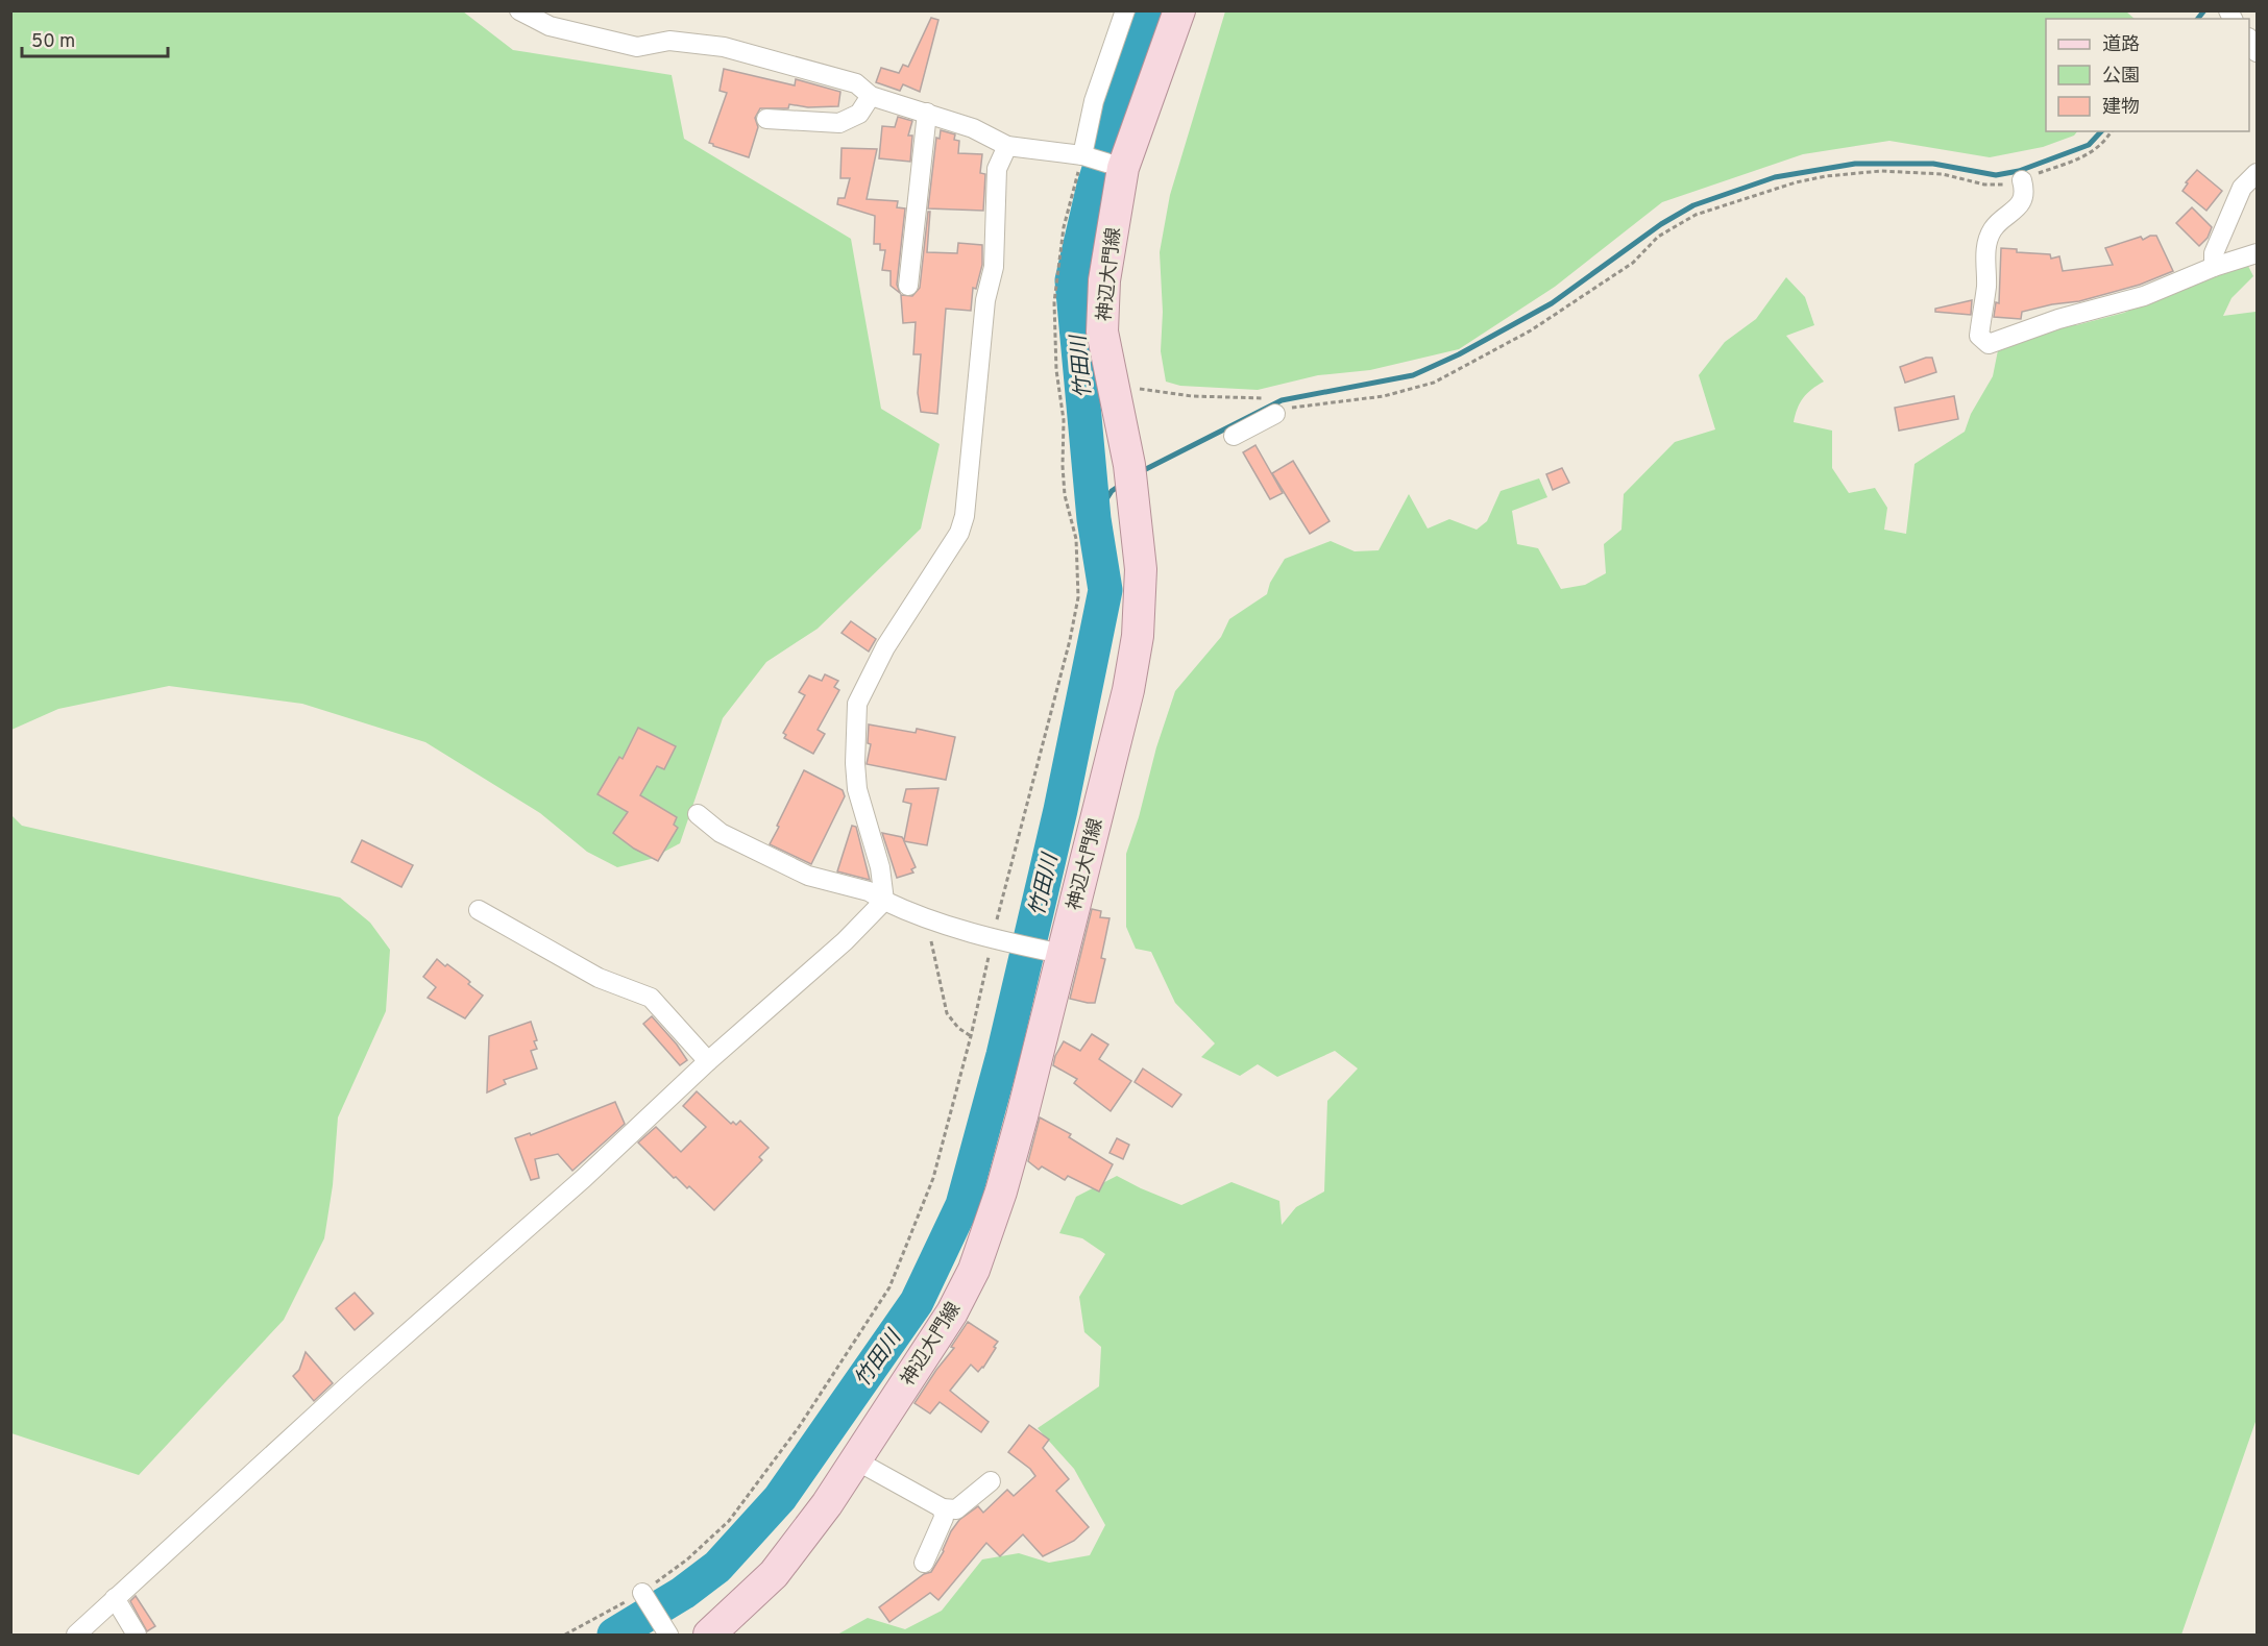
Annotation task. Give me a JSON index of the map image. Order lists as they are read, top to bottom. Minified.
{"streets":{"main road":["神辺大門線"]},"water":["竹田川"],"legend":["道路","公園","建物"],"scale_bar":"50 m"}
